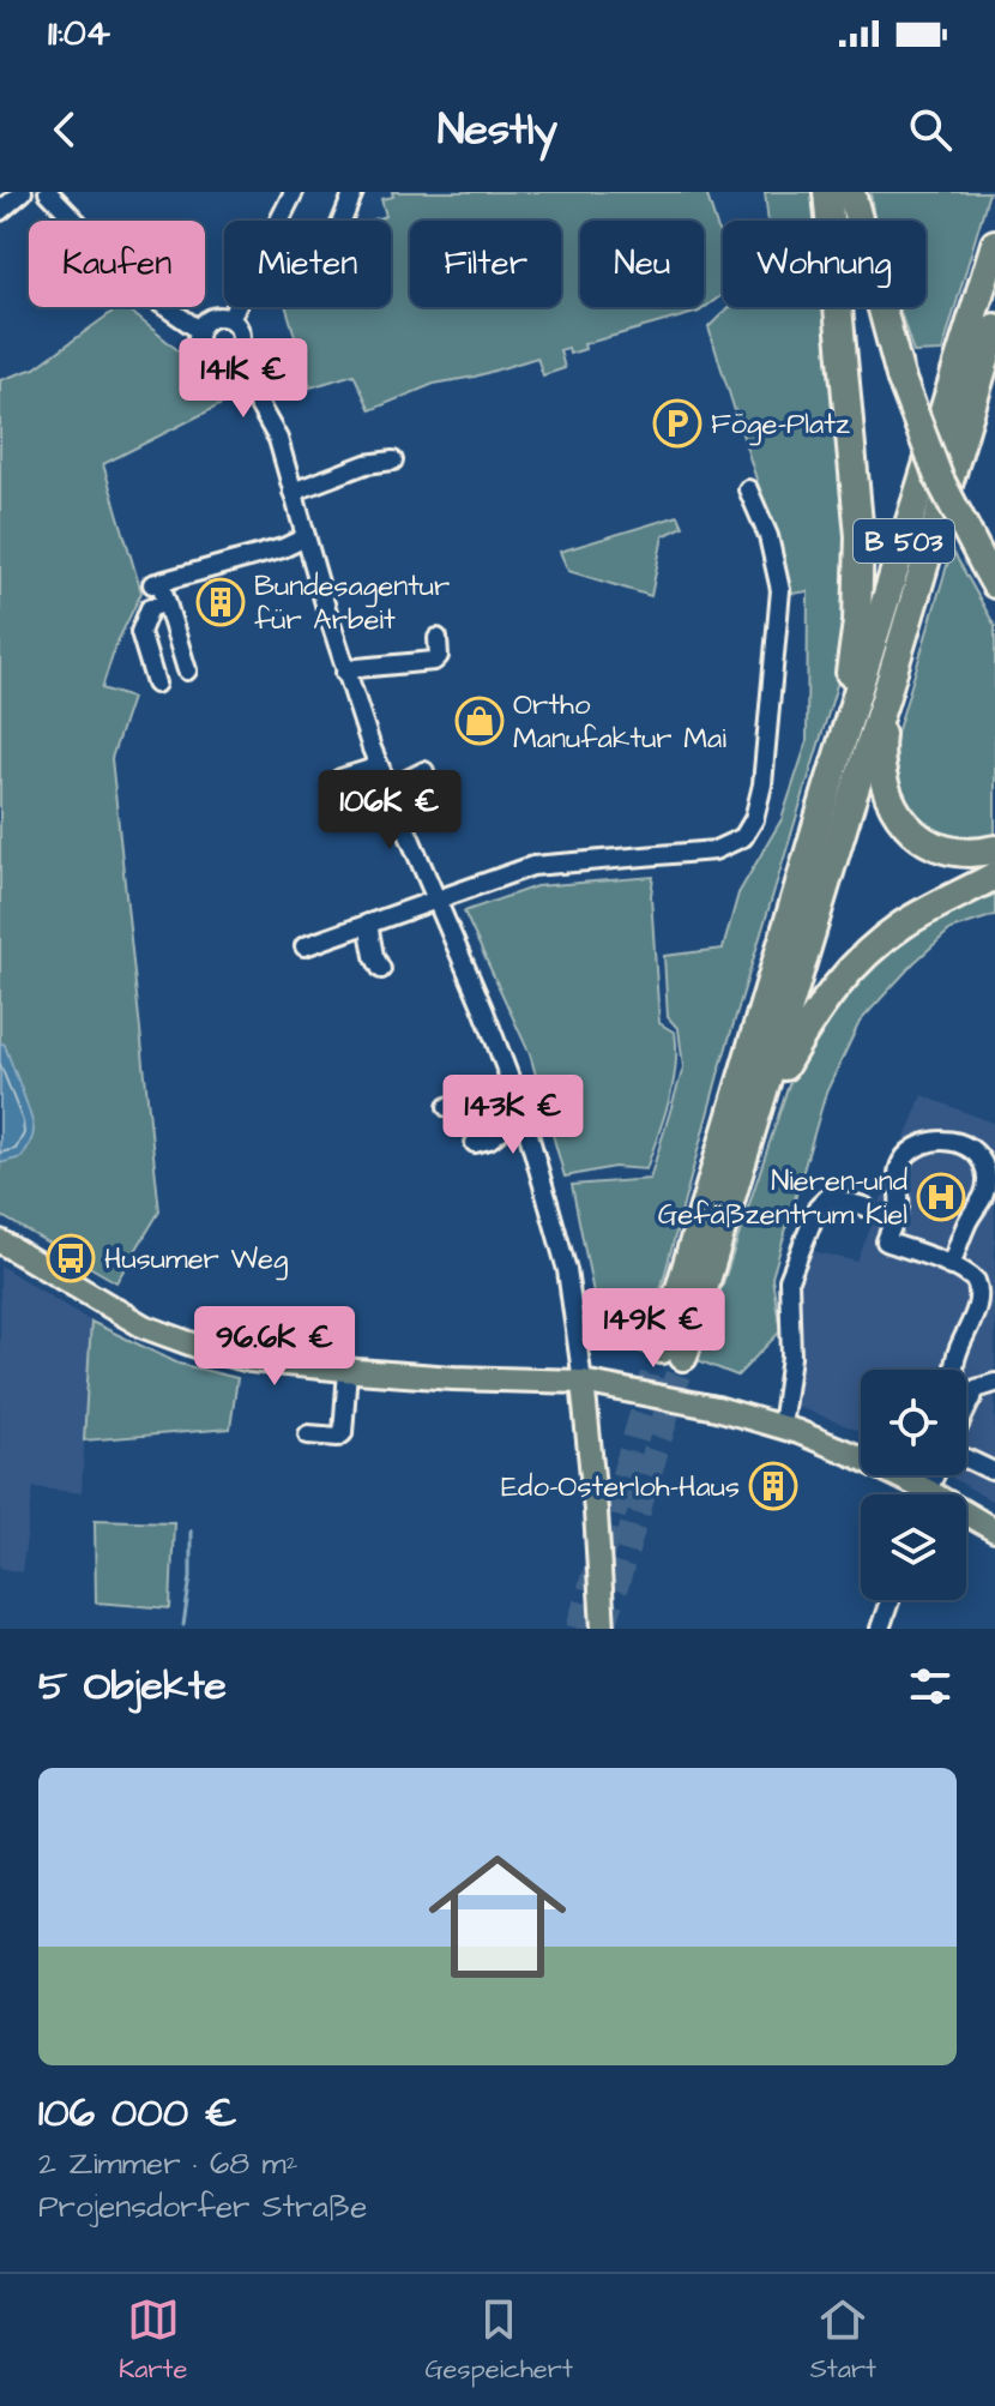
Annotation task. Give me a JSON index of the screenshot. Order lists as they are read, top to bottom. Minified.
{"streets":{"highway":["B 503"]},"places":{"parking":["Föge-Platz"],"building":["Bundesagentur für Arbeit","Edo-Osterloh-Haus"],"shop":["Ortho Manufaktur Mai"],"hospital":["Nieren-und Gefäßzentrum Kiel"],"bus stop":["Husumer Weg"]},"page":{"status":"11:04","header":"Nestly","chip":["Kaufen","Mieten","Filter","Neu","Wohnung"],"price":["141K €","106K €","143K €","149K €","96.6K €"],"heading":"5 Objekte","list":[{"name":"106 000 €","note":"2 Zimmer · 68 m² · Projensdorfer Straße"}],"tabs":["Karte","Gespeichert","Start"]}}
